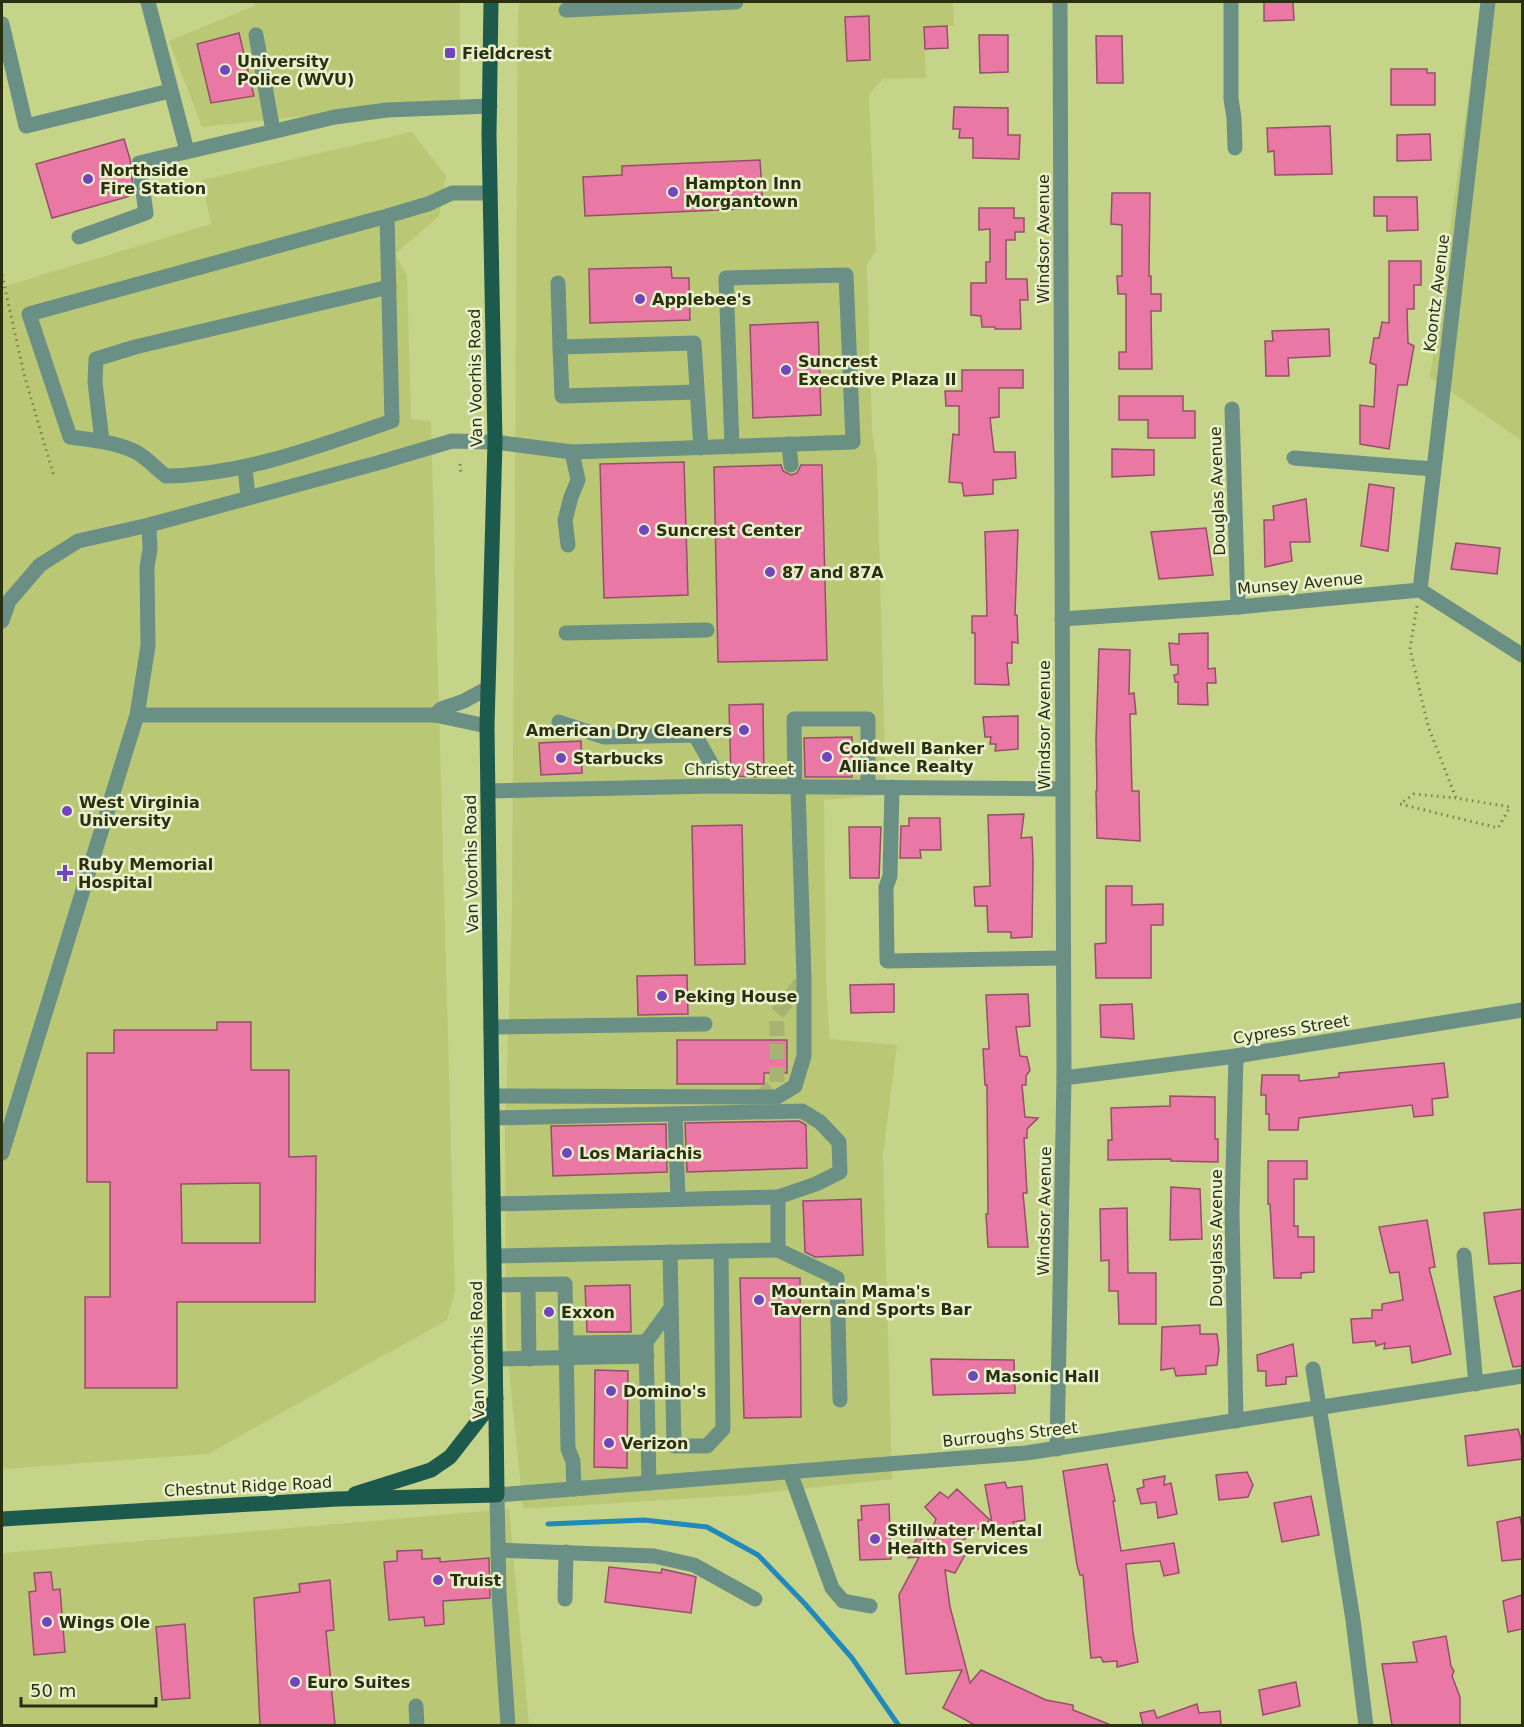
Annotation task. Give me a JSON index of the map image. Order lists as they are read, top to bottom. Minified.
{"streets":{"main road":["Van Voorhis Road","Chestnut Ridge Road"],"street":["Windsor Avenue","Koontz Avenue","Douglas Avenue","Munsey Avenue","Christy Street","Cypress Street","Douglass Avenue","Burroughs Street"]},"crossings":[["Windsor Avenue","Munsey Avenue"],["Windsor Avenue","Christy Street"],["Windsor Avenue","Cypress Street"],["Windsor Avenue","Burroughs Street"],["Koontz Avenue","Munsey Avenue"],["Van Voorhis Road","Christy Street"],["Van Voorhis Road","Burroughs Street"],["Van Voorhis Road","Chestnut Ridge Road"],["Douglas Avenue","Munsey Avenue"],["Cypress Street","Douglass Avenue"],["Douglass Avenue","Burroughs Street"],["Burroughs Street","Chestnut Ridge Road"]],"places":{"transit":["Fieldcrest"],"other":["University Police (WVU)","Northside Fire Station","Hampton Inn Morgantown","Applebee's","Suncrest Executive Plaza II","Suncrest Center","87 and 87A","American Dry Cleaners","Coldwell Banker Alliance Realty","Starbucks","West Virginia University","Peking House","Los Mariachis","Mountain Mama's Tavern and Sports Bar","Exxon","Masonic Hall","Domino's","Verizon","Stillwater Mental Health Services","Truist","Wings Ole","Euro Suites"],"health":["Ruby Memorial Hospital"]},"scale_bar":"50 m"}
